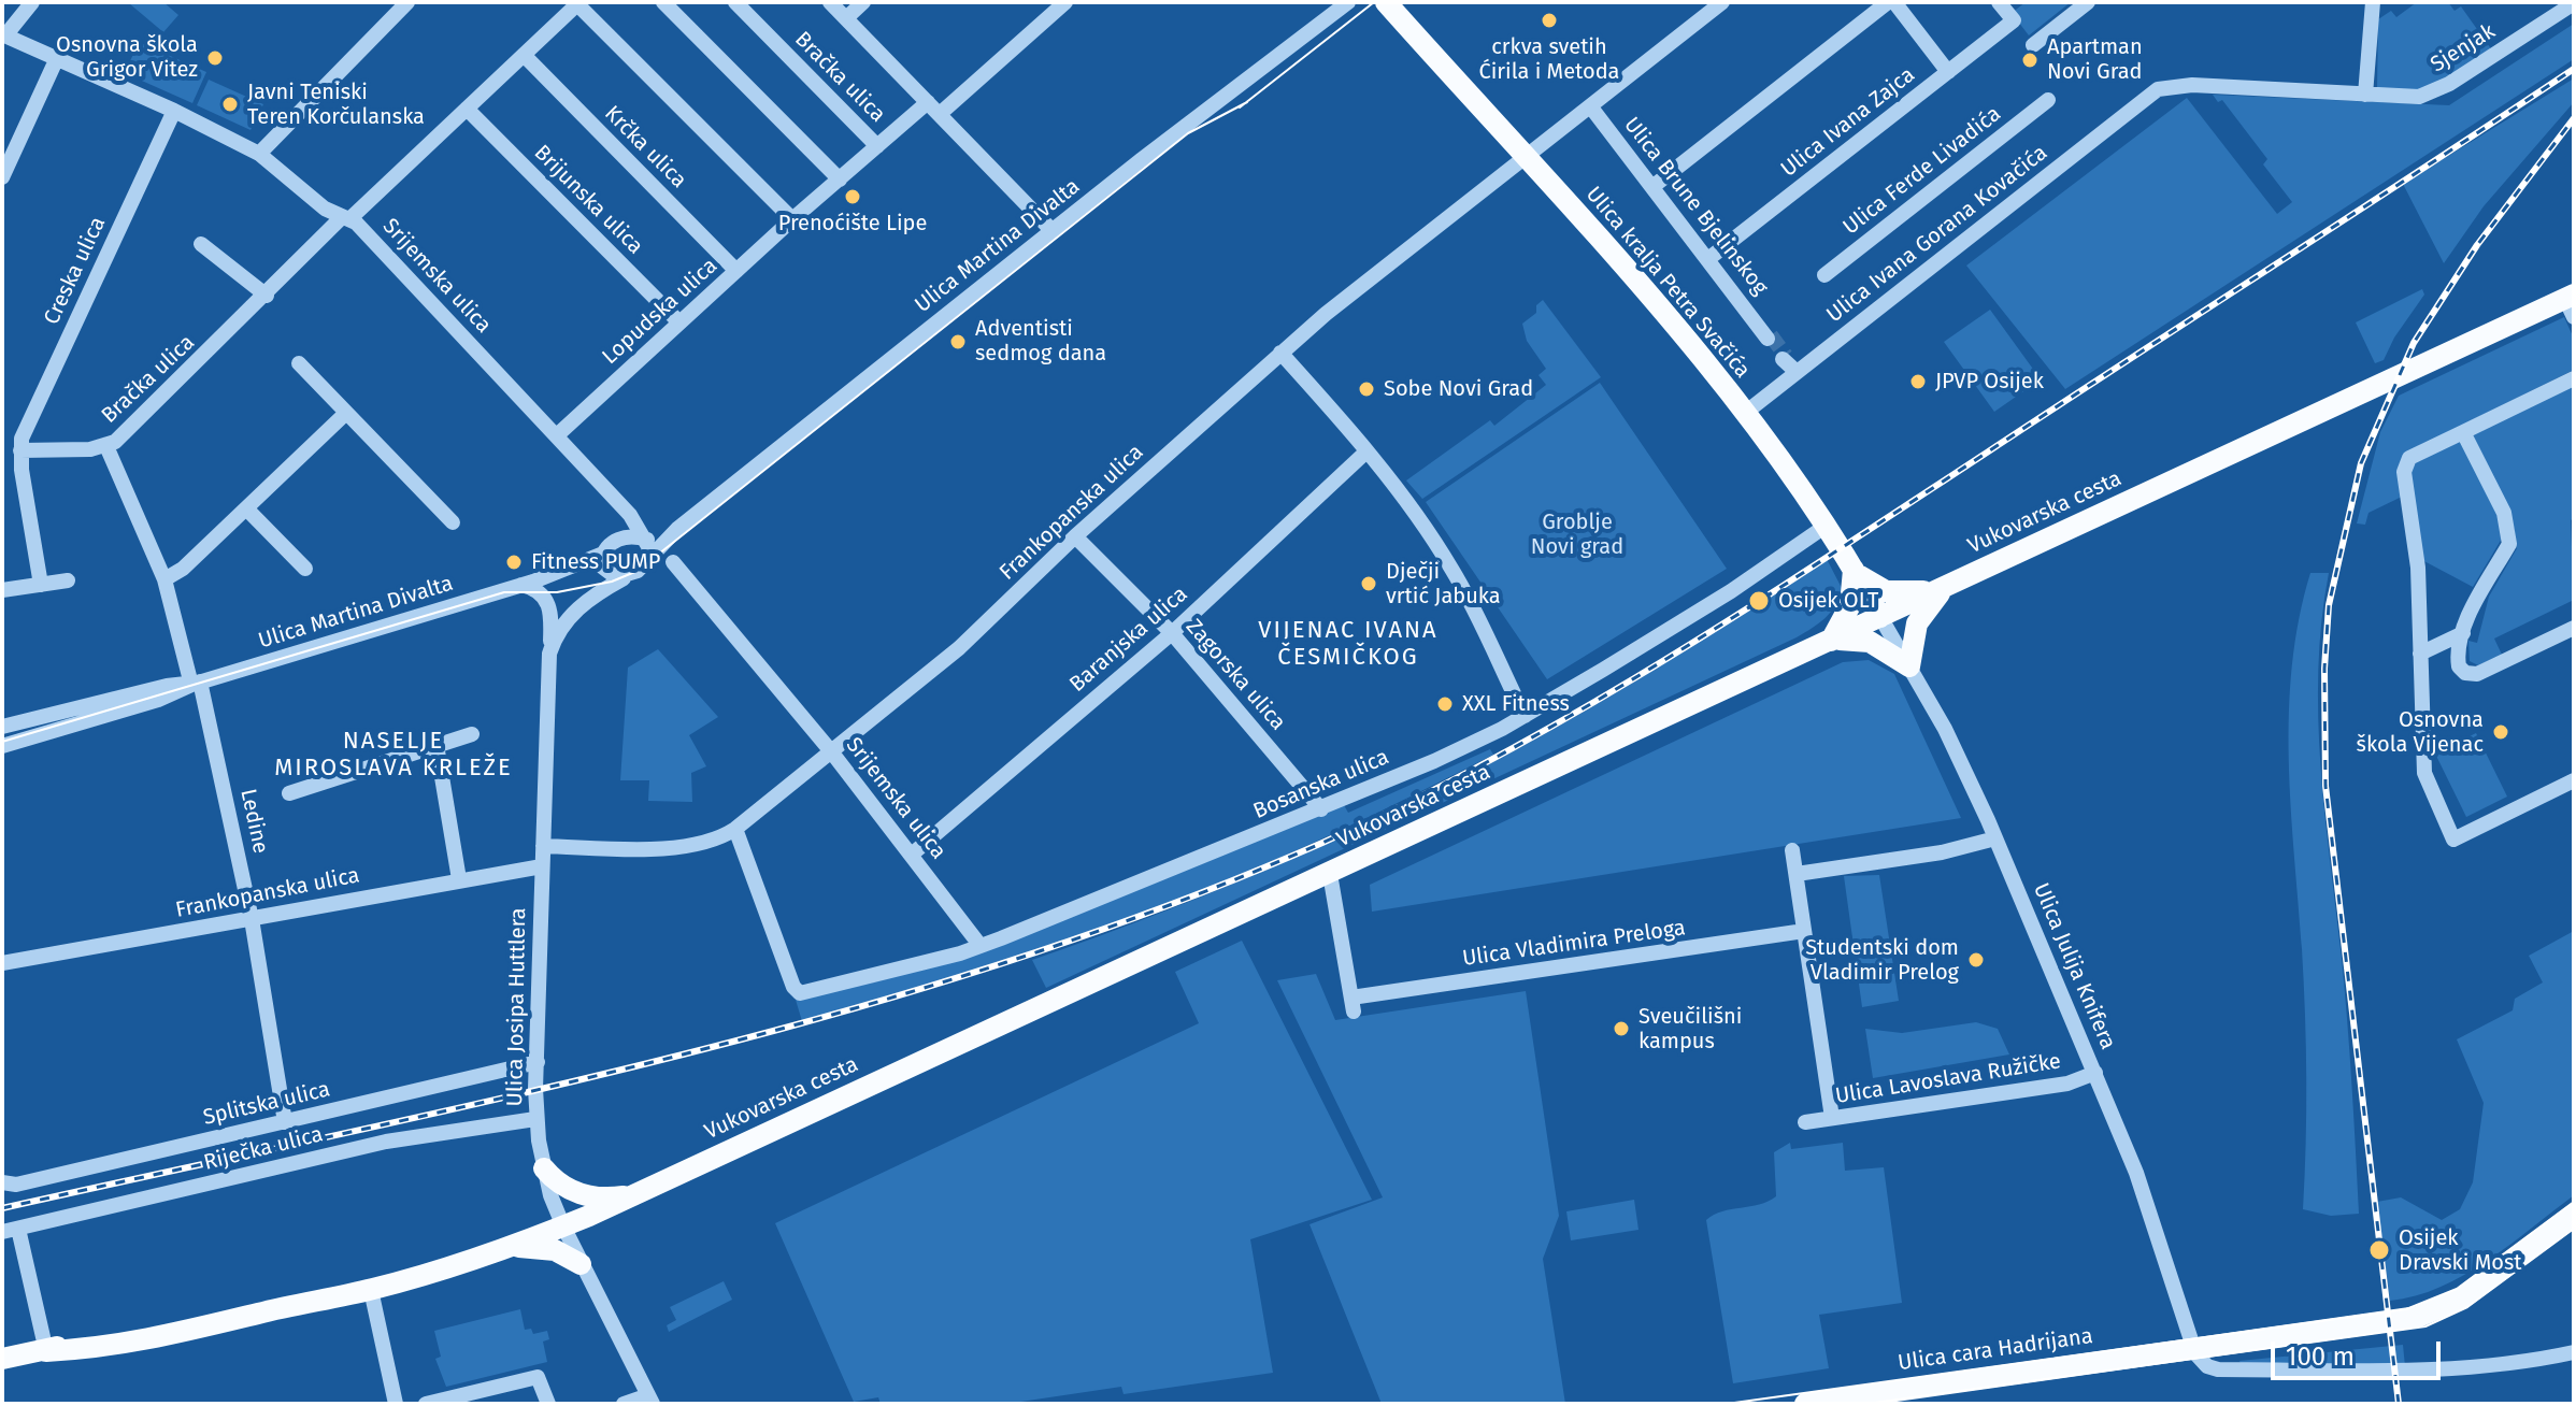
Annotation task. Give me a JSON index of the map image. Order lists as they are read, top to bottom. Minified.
{"streets":{"main road":["Ulica kralja Petra Svačića","Vukovarska cesta","Ulica cara Hadrijana"],"street":["Sjenjak","Bračka ulica","Ulica Ivana Zajca","Krčka ulica","Ulica Ferde Livadića","Brijunska ulica","Ulica Brune Bjelinskog","Ulica Ivana Gorana Kovačića","Ulica Martina Divalta","Creska ulica","Srijemska ulica","Lopudska ulica","Frankopanska ulica","Baranjska ulica","Zagorska ulica","Bosanska ulica","Ledine","Ulica Vladimira Preloga","Ulica Julija Knifera","Ulica Josipa Huttlera","Ulica Lavoslava Ružičke","Splitska ulica","Riječka ulica"]},"crossings":[["Sjenjak","Ulica Ivana Gorana Kovačića"],["Bračka ulica","Krčka ulica"],["Bračka ulica","Brijunska ulica"],["Bračka ulica","Creska ulica"],["Bračka ulica","Srijemska ulica"],["Bračka ulica","Lopudska ulica"],["Bračka ulica","Ledine"],["Ulica Ivana Zajca","Ulica Brune Bjelinskog"],["Krčka ulica","Lopudska ulica"],["Brijunska ulica","Lopudska ulica"],["Ulica Brune Bjelinskog","Frankopanska ulica"],["Ulica Ivana Gorana Kovačića","Ulica kralja Petra Svačića"],["Ulica Martina Divalta","Srijemska ulica"],["Ulica Martina Divalta","Ledine"],["Ulica Martina Divalta","Ulica Josipa Huttlera"],["Creska ulica","Srijemska ulica"],["Srijemska ulica","Lopudska ulica"],["Srijemska ulica","Frankopanska ulica"],["Srijemska ulica","Baranjska ulica"],["Srijemska ulica","Bosanska ulica"],["Srijemska ulica","Ulica Josipa Huttlera"],["Ulica kralja Petra Svačića","Frankopanska ulica"],["Ulica kralja Petra Svačića","Vukovarska cesta"],["Ulica kralja Petra Svačića","Bosanska ulica"],["Ulica kralja Petra Svačića","Ulica Julija Knifera"],["Frankopanska ulica","Zagorska ulica"],["Frankopanska ulica","Bosanska ulica"],["Frankopanska ulica","Ledine"],["Frankopanska ulica","Ulica Josipa Huttlera"],["Vukovarska cesta","Ulica Vladimira Preloga"],["Vukovarska cesta","Ulica Julija Knifera"],["Vukovarska cesta","Ulica Josipa Huttlera"],["Baranjska ulica","Zagorska ulica"],["Zagorska ulica","Bosanska ulica"],["Ledine","Splitska ulica"],["Ulica Julija Knifera","Ulica Lavoslava Ružičke"],["Ulica Julija Knifera","Ulica cara Hadrijana"],["Ulica Josipa Huttlera","Splitska ulica"],["Ulica Josipa Huttlera","Riječka ulica"]],"districts":["VIJENAC IVANA ČESMIČKOG","NASELJE MIROSLAVA KRLEŽE"],"parks":["Groblje Novi grad"],"places":["crkva svetih Ćirila i Metoda","Osnovna škola Grigor Vitez","Apartman Novi Grad","Javni Teniski Teren Korčulanska","Prenoćište Lipe","Adventisti sedmog dana","JPVP Osijek","Sobe Novi Grad","Fitness PUMP","Dječji vrtić Jabuka","Osijek OLT","XXL Fitness","Osnovna škola Vijenac","Studentski dom Vladimir Prelog","Sveučilišni kampus","Osijek Dravski Most"],"scale_bar":"100 m"}
